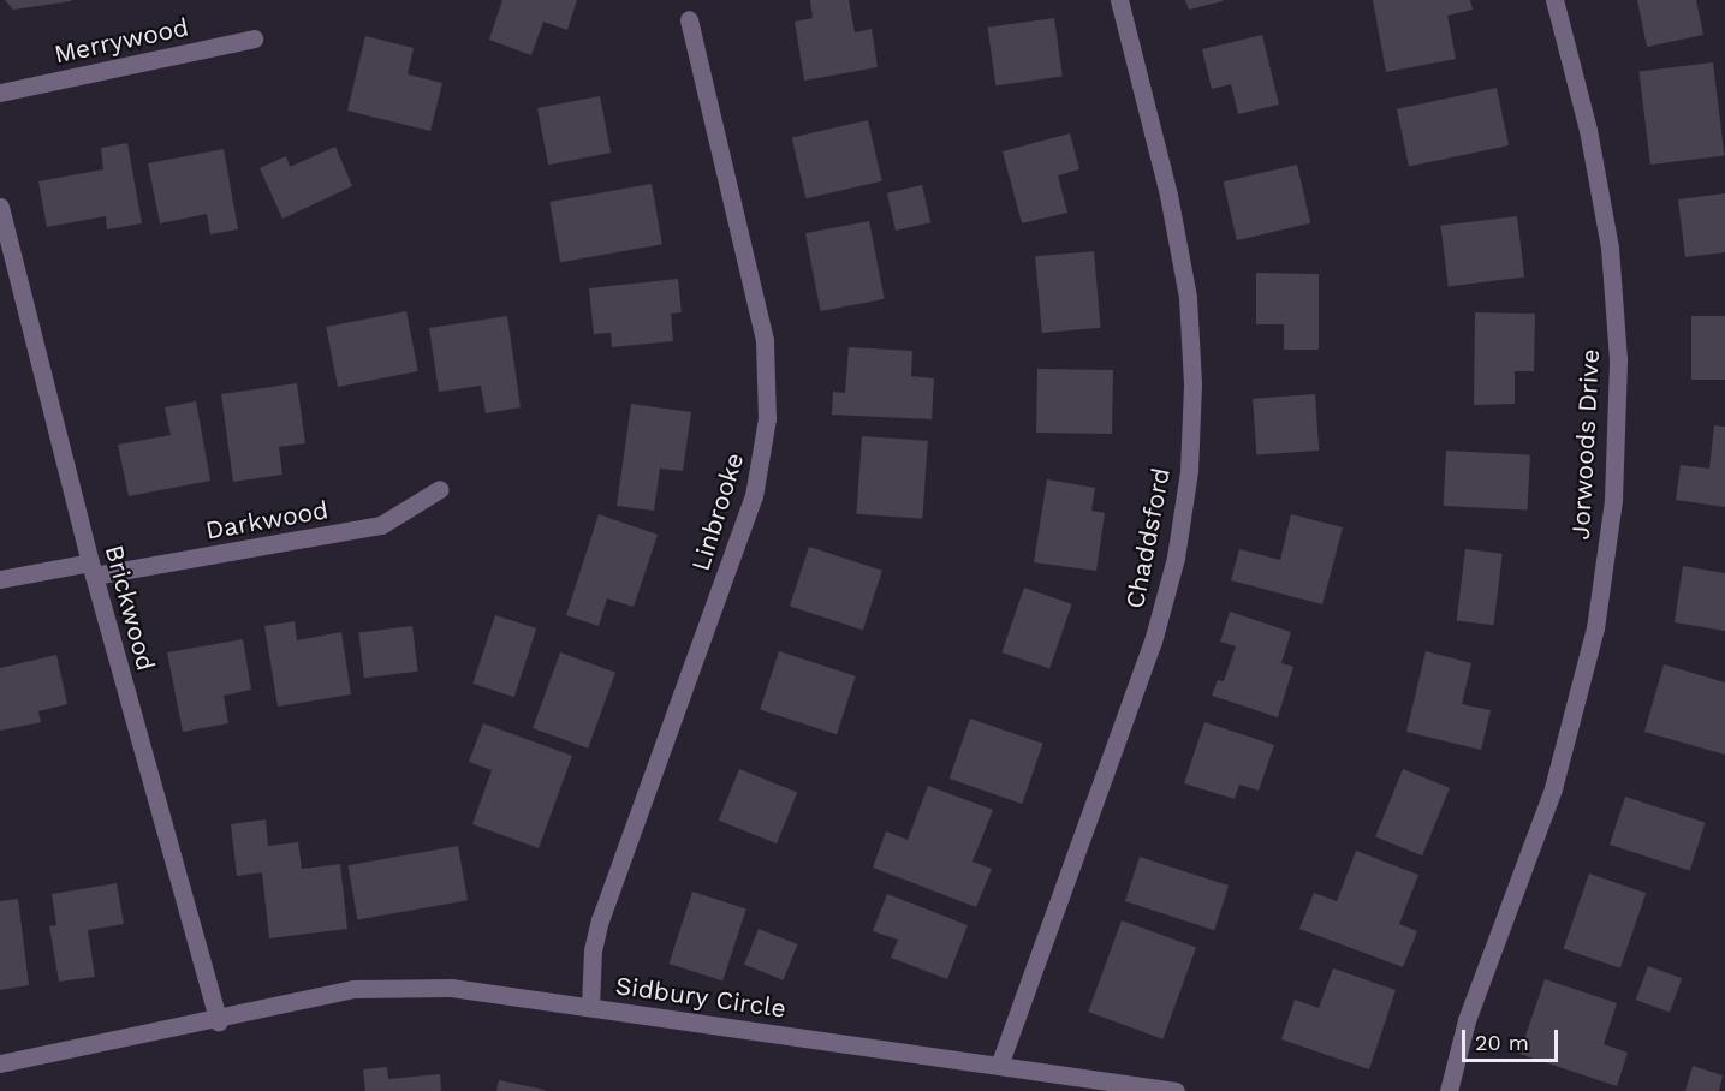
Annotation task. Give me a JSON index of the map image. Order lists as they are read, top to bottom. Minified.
{"streets":{"street":["Merrywood","Jorwoods Drive","Linbrooke","Darkwood","Chaddsford","Brickwood","Sidbury Circle"]},"crossings":[["Linbrooke","Sidbury Circle"],["Darkwood","Brickwood"],["Chaddsford","Sidbury Circle"],["Brickwood","Sidbury Circle"]],"scale_bar":"20 m"}
